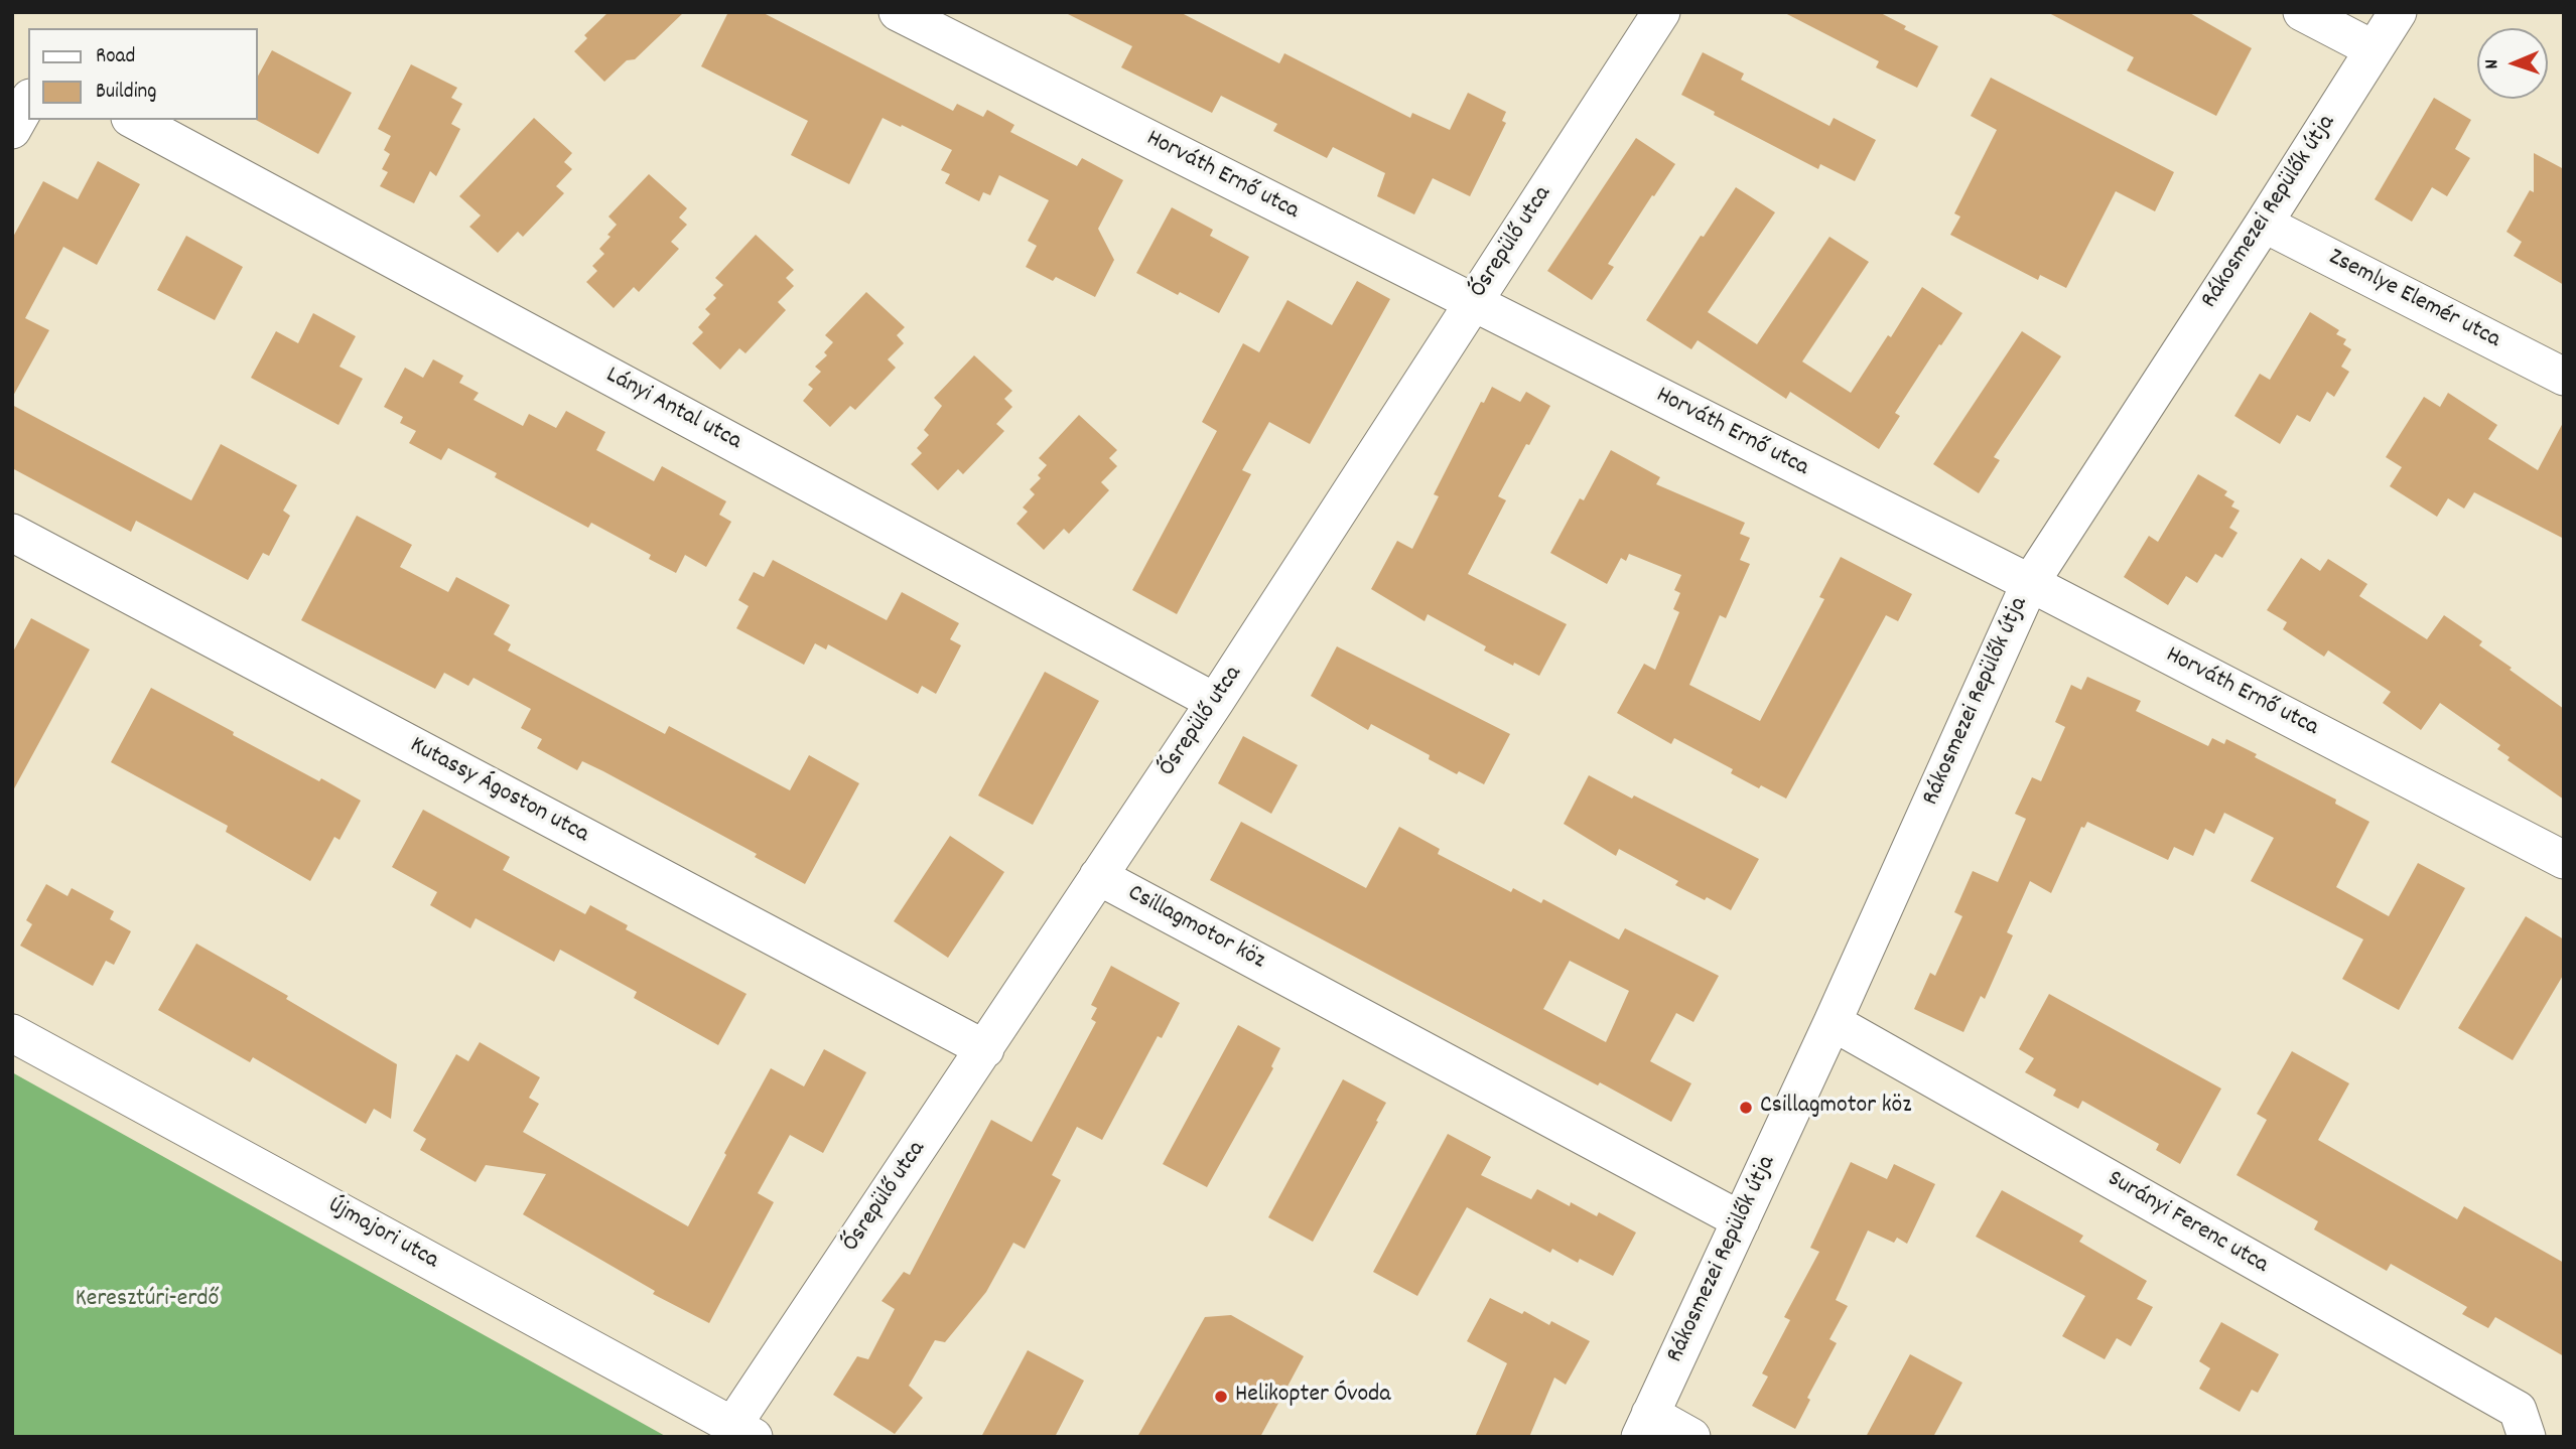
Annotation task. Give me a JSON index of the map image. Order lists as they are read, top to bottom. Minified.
{"streets":{"street":["Horváth Ernő utca","Rákosmezei Repülők útja","Ősrepülő utca","Zsemlye Elemér utca","Lányi Antal utca","Kutassy Ágoston utca","Csillagmotor köz","Surányi Ferenc utca","Újmajori utca"]},"crossings":[["Horváth Ernő utca","Rákosmezei Repülők útja"],["Horváth Ernő utca","Ősrepülő utca"],["Rákosmezei Repülők útja","Zsemlye Elemér utca"],["Rákosmezei Repülők útja","Csillagmotor köz"],["Rákosmezei Repülők útja","Surányi Ferenc utca"],["Ősrepülő utca","Lányi Antal utca"],["Ősrepülő utca","Kutassy Ágoston utca"],["Ősrepülő utca","Csillagmotor köz"],["Ősrepülő utca","Újmajori utca"]],"parks":["Keresztúri-erdő"],"places":["Csillagmotor köz","Helikopter Óvoda"],"legend":["Road","Building"],"north":"left"}
